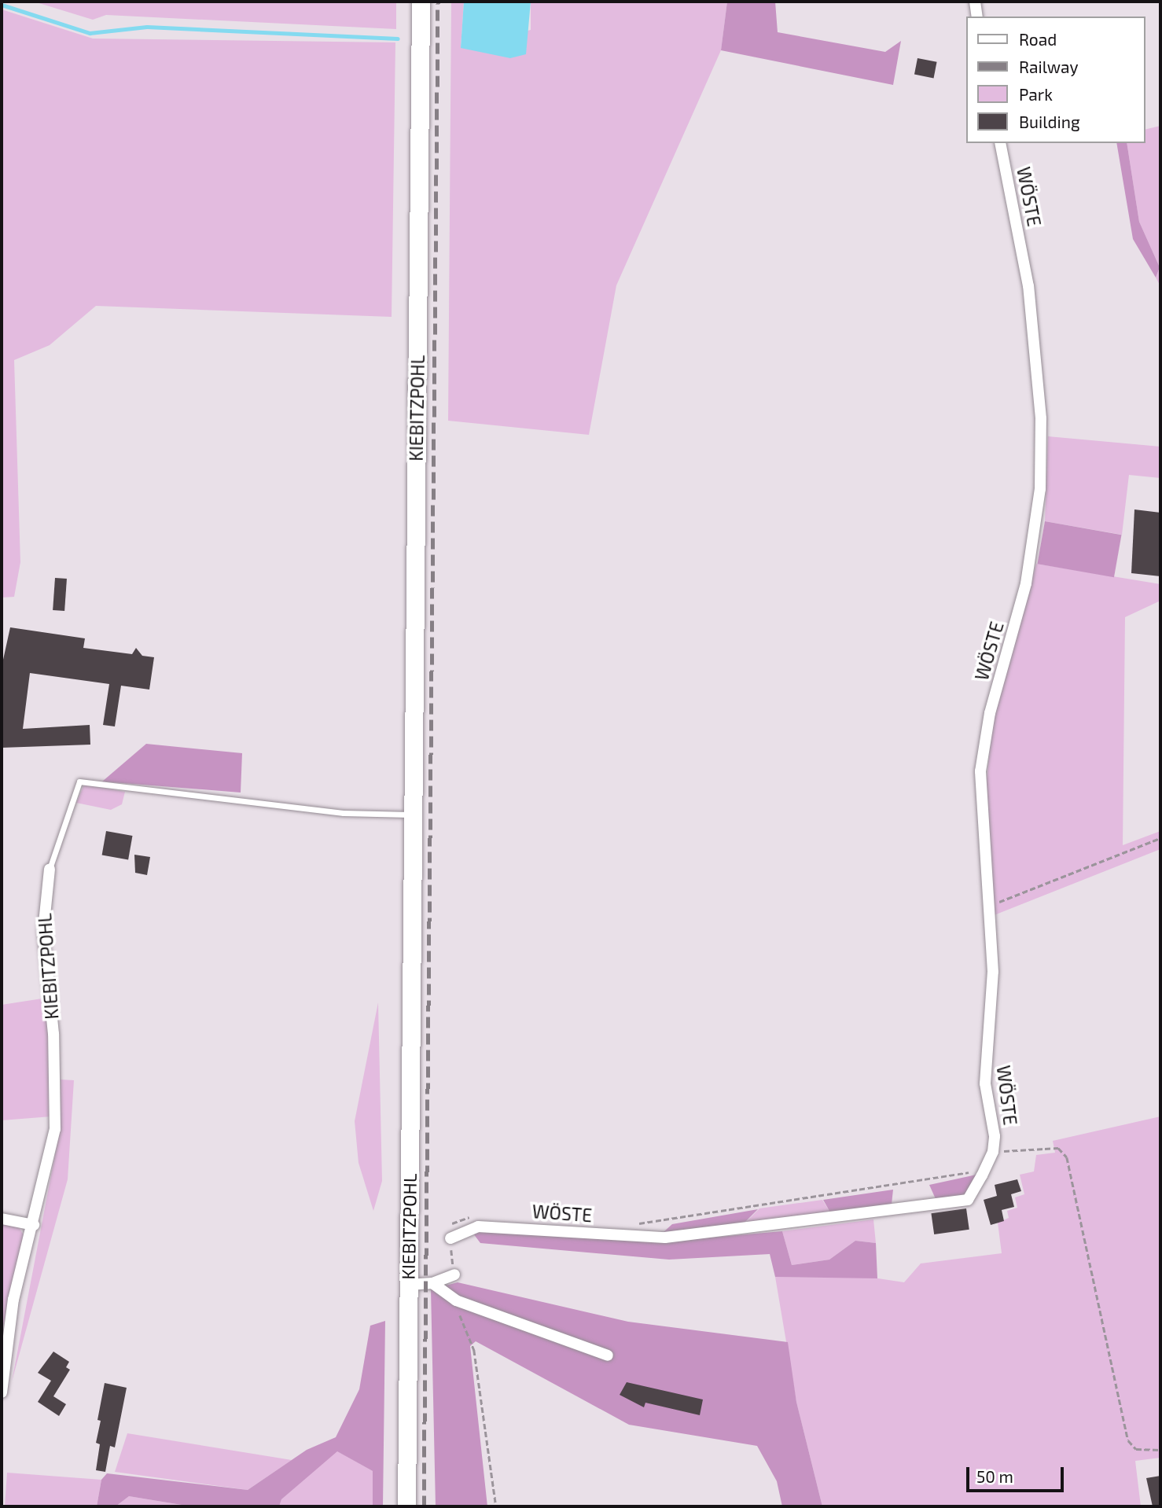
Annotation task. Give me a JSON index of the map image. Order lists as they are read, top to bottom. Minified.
{"streets":{"main road":["KIEBITZPOHL"],"street":["WÖSTE"]},"legend":["Road","Railway","Park","Building"],"scale_bar":"50 m"}
